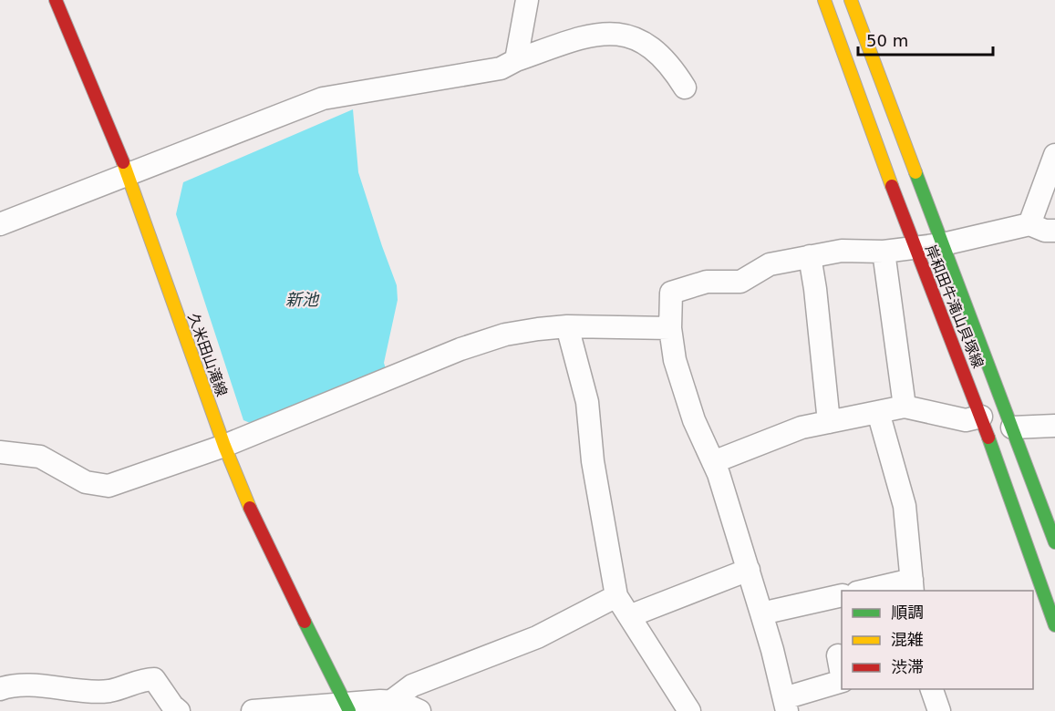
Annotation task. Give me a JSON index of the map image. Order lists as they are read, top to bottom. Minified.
{"streets":{"main road":["岸和田牛滝山貝塚線","久米田山滝線"]},"water":["新池"],"legend":["順調","混雑","渋滞"],"scale_bar":"50 m"}
